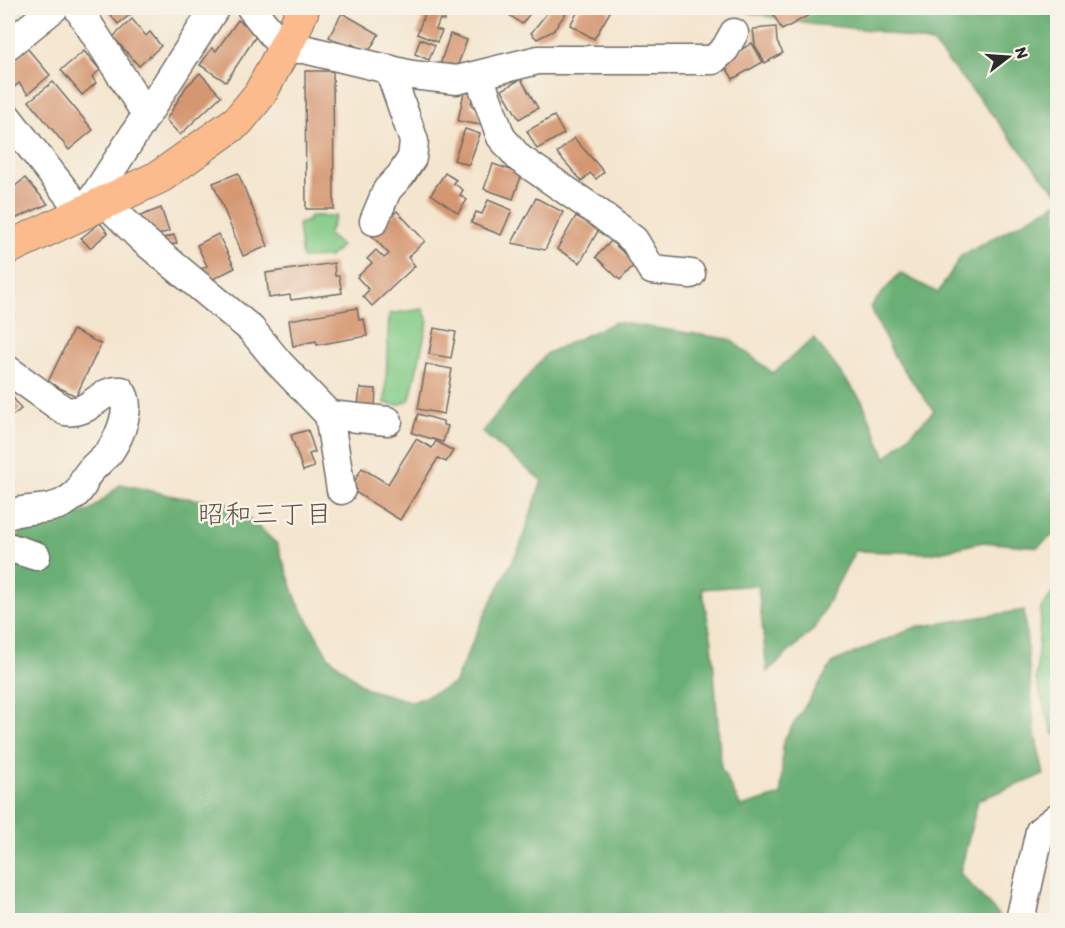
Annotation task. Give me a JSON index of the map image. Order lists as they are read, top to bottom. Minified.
{"districts":["昭和三丁目"],"north":"right"}
